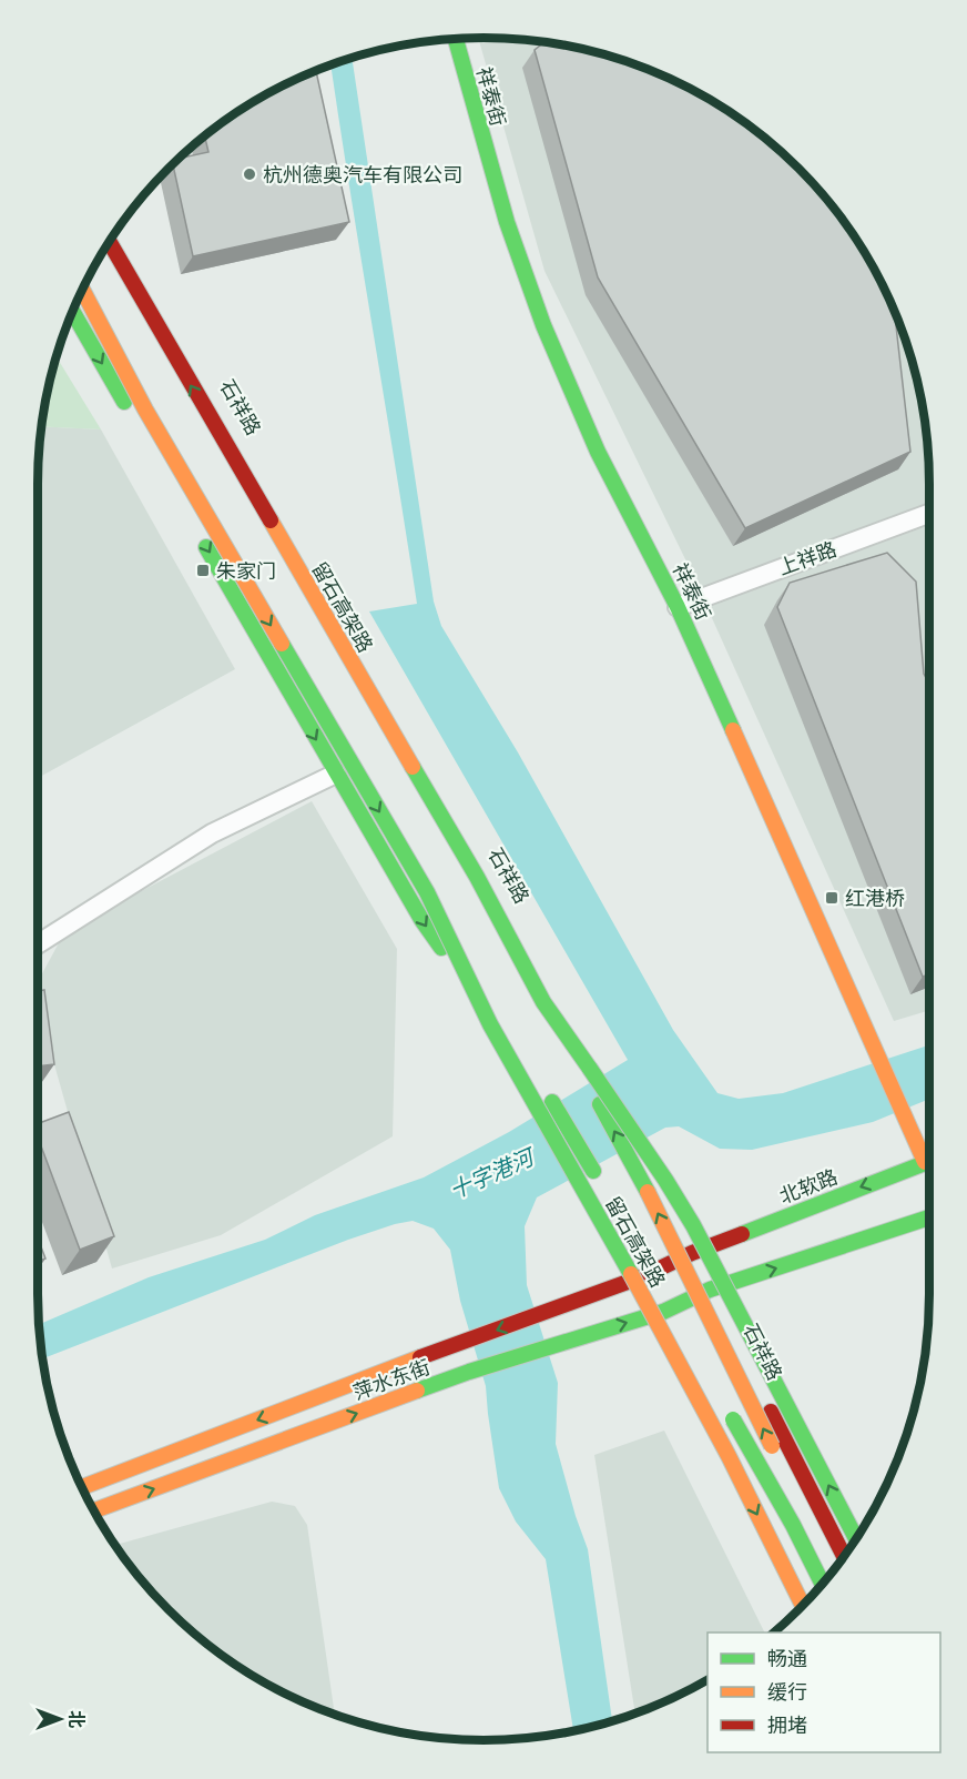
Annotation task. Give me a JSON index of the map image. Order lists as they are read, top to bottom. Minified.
{"streets":{"main road":["祥泰街","石祥路","留石高架路","北软路","萍水东街"],"street":["上祥路"]},"crossings":[["祥泰街","上祥路"],["石祥路","北软路"],["石祥路","萍水东街"],["留石高架路","萍水东街"],["北软路","萍水东街"]],"water":["十字港河"],"places":{"other":["杭州德奥汽车有限公司"],"transit":["朱家门","红港桥"]},"legend":["畅通","缓行","拥堵"],"north":"right"}
